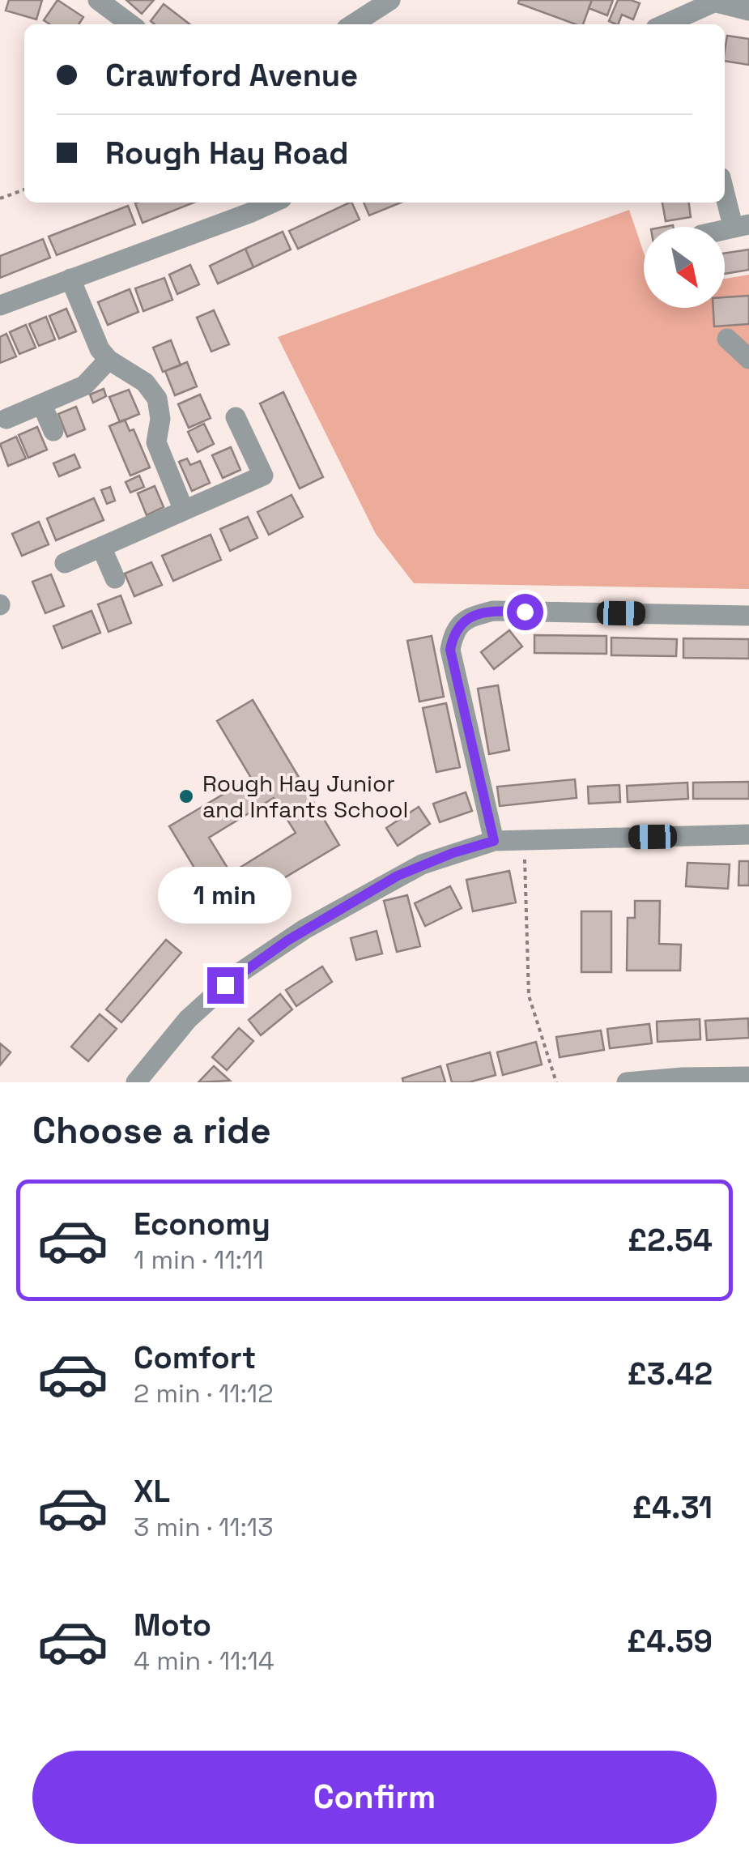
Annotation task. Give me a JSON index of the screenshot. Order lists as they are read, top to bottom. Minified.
{"places":["Rough Hay Junior and Infants School"],"north":"bottom right","page":{"banner":["Crawford Avenue","Rough Hay Road"],"bubble":"1 min","heading":"Choose a ride","list":[{"name":"Economy","note":"1 min · 11:11","value":"£2.54"},{"name":"Comfort","note":"2 min · 11:12","value":"£3.42"},{"name":"XL","note":"3 min · 11:13","value":"£4.31"},{"name":"Moto","note":"4 min · 11:14","value":"£4.59"}],"buttons":"Confirm"}}
